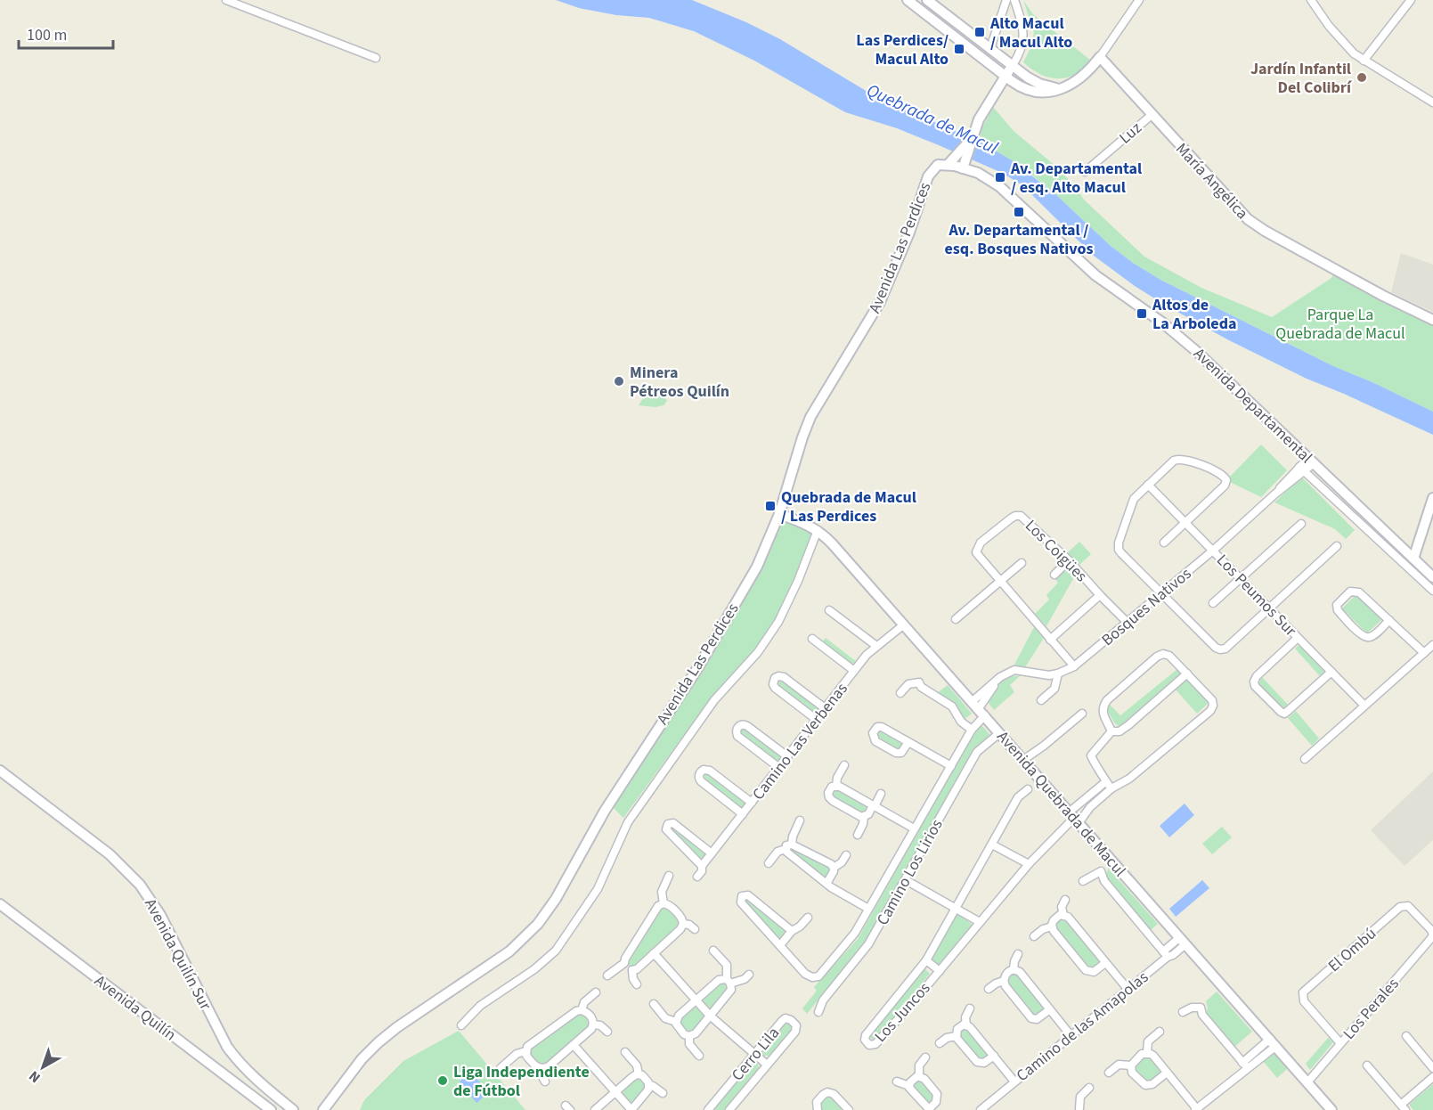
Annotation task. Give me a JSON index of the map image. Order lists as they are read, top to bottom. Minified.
{"streets":{"street":["Luz","María Angélica","Avenida Las Perdices","Avenida Departamental","Los Coigües","Los Peumos Sur","Bosques Nativos","Camino Las Verbenas","Avenida Quebrada de Macul","Camino Los Lirios","El Ombú","Avenida Quilín Sur","Avenida Quilín","Los Perales","Los Juncos","Camino de las Amapolas","Cerro Lila"]},"crossings":[["Luz","María Angélica"],["Avenida Las Perdices","Avenida Departamental"],["Avenida Las Perdices","Avenida Quebrada de Macul"],["Avenida Departamental","Bosques Nativos"],["Los Coigües","Bosques Nativos"],["Los Peumos Sur","Bosques Nativos"],["Bosques Nativos","Avenida Quebrada de Macul"],["Camino Las Verbenas","Avenida Quebrada de Macul"],["Avenida Quebrada de Macul","Camino Los Lirios"],["Avenida Quebrada de Macul","Los Perales"],["Avenida Quebrada de Macul","Los Juncos"],["Avenida Quebrada de Macul","Camino de las Amapolas"],["El Ombú","Los Perales"]],"water":["Quebrada de Macul"],"parks":["Parque La Quebrada de Macul"],"places":{"transit":["Alto Macul / Macul Alto","Las Perdices/ Macul Alto","Av. Departamental / esq. Alto Macul","Av. Departamental / esq. Bosques Nativos","Altos de La Arboleda","Quebrada de Macul / Las Perdices"],"other":["Jardín Infantil Del Colibrí","Minera Pétreos Quilín","Liga Independiente de Fútbol"]},"scale_bar":"100 m","north":"bottom left"}
